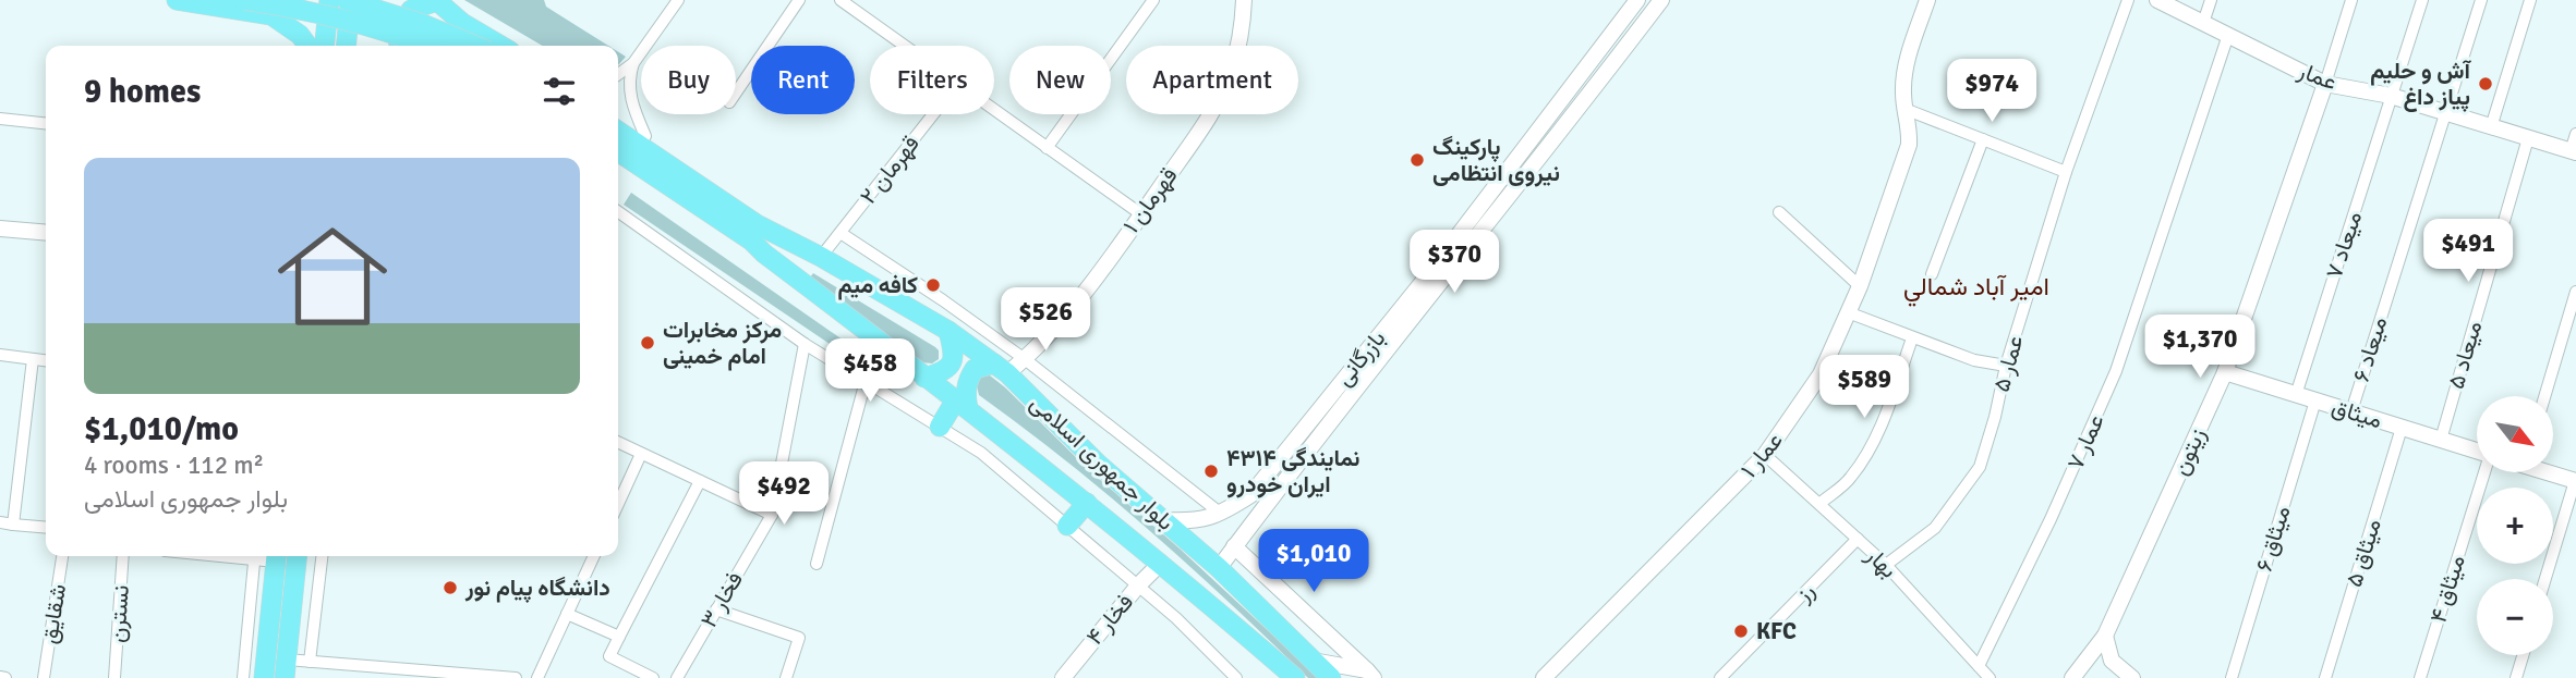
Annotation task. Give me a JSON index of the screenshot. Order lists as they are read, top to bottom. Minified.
{"streets":{"main road":["بلوار جمهوری اسلامی"],"street":["عمار","قهرمان ۲","قهرمان ۱","میعاد ۷","میعاد ۶","میعاد ۵","بازرگانی","عمار ۵","میثاق","عمار ۷","زیتون","عمار ۱","میثاق ۶","میثاق ۵","بهار","میثاق ۴","رز","فخار ۳","شقایق","نسترن","فخار ۴"]},"crossings":[["عمار","میعاد ۷"],["عمار","میعاد ۶"],["عمار","میعاد ۵"],["عمار","عمار ۷"],["عمار","زیتون"],["قهرمان ۲","بلوار جمهوری اسلامی"],["قهرمان ۱","بلوار جمهوری اسلامی"],["میعاد ۷","میثاق"],["میعاد ۶","میثاق"],["میعاد ۵","میثاق"],["بازرگانی","بلوار جمهوری اسلامی"],["عمار ۵","بهار"],["میثاق","زیتون"],["میثاق","میثاق ۶"],["میثاق","میثاق ۵"],["عمار ۷","بهار"],["عمار ۱","بهار"],["بلوار جمهوری اسلامی","فخار ۴"],["بهار","رز"]],"districts":["امیر آباد شمالي"],"places":["آش و حلیم پیاز داغ","پارکینگ نیروی انتظامی","کافه میم","مرکز مخابرات امام خمینی","نمایندگی ۴۳۱۴ ایران خودرو","دانشگاه پیام نور","KFC"],"north":"bottom right","page":{"chip":["Buy","Rent","Filters","New","Apartment"],"heading":"9 homes","price":["$974","$491","$370","$526","$1,370","$458","$589","$492","$1,010"],"list":[{"name":"$1,010/mo","note":"4 rooms · 112 m² · بلوار جمهوری اسلامی"}],"map_buttons":["+","−"]}}
